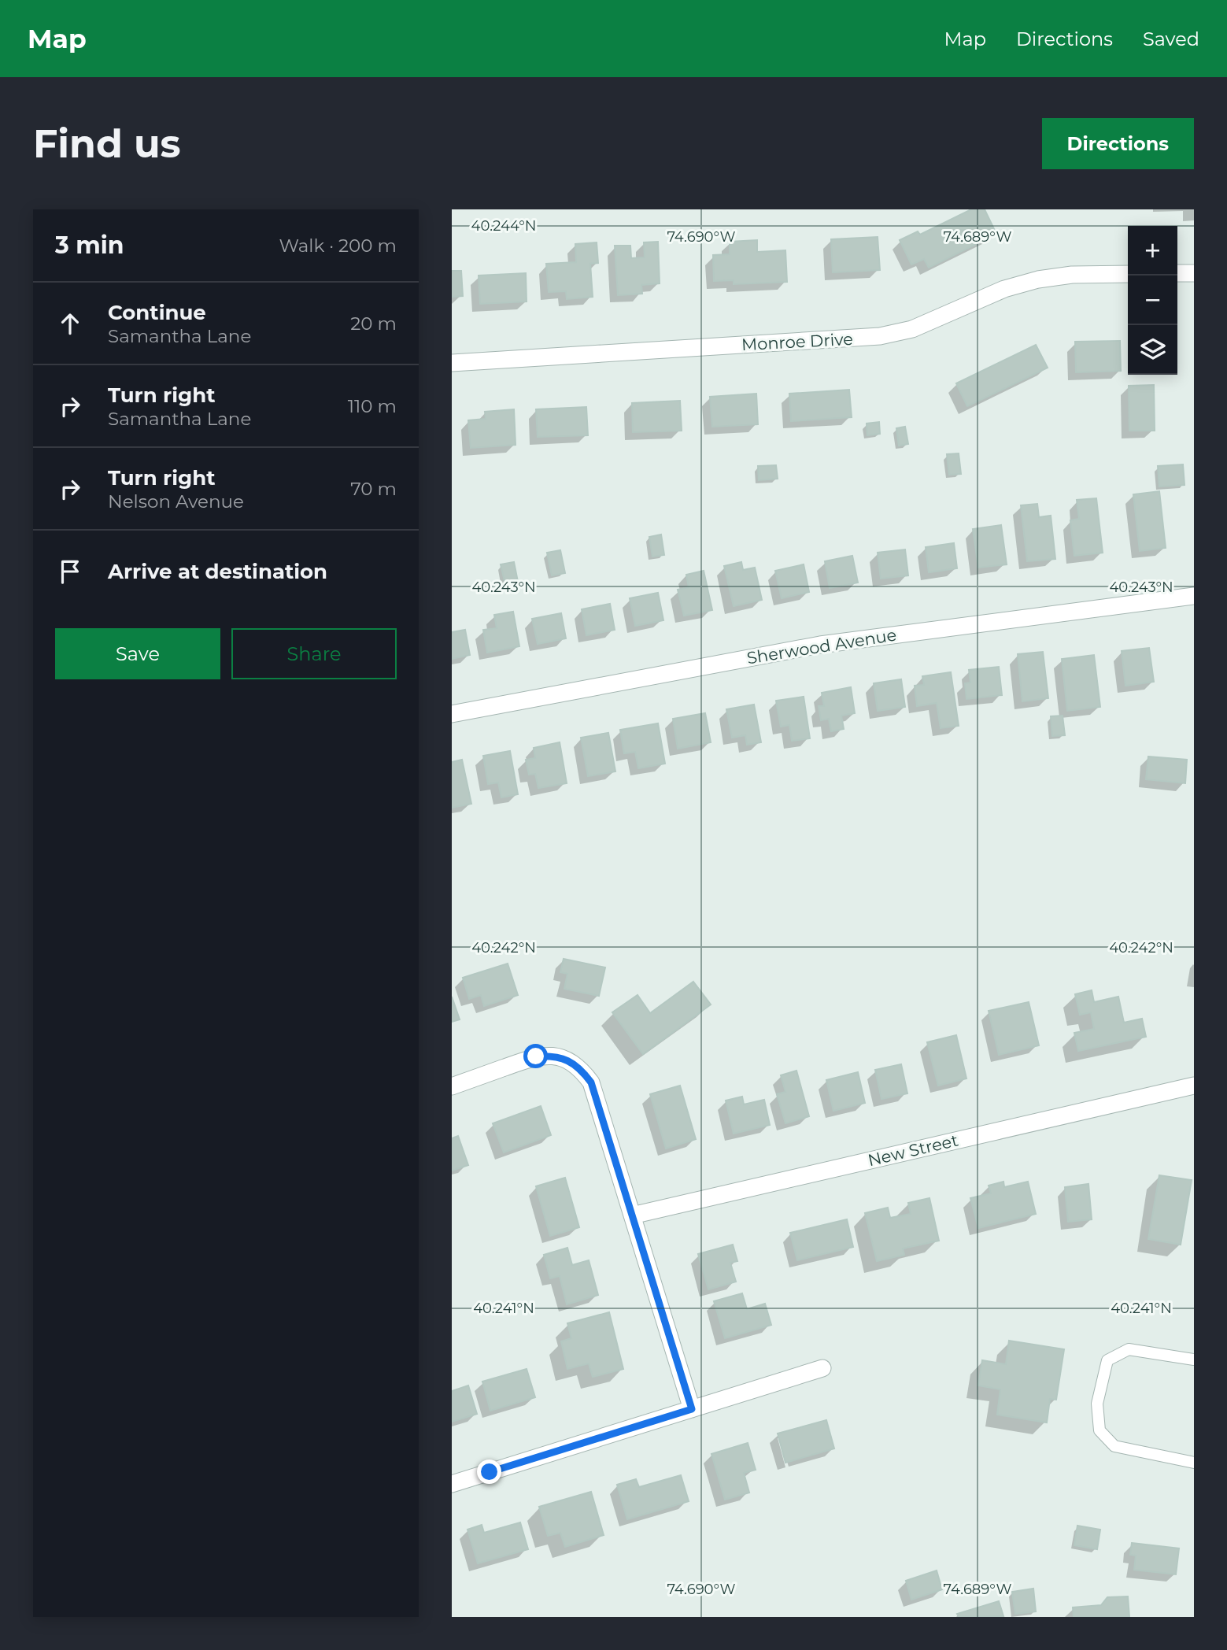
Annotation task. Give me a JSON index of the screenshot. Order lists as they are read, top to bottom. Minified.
{"streets":{"street":["Monroe Drive","Sherwood Avenue","New Street"]},"page":{"header":"Map","nav":["Map","Directions","Saved"],"buttons":["Directions",["Save","Share"]],"title":"Find us","heading":["3 min","Walk · 200 m"],"map_buttons":["+","−"],"list":[["Continue","Samantha Lane","20 m"],["Turn right","Samantha Lane","110 m"],["Turn right","Nelson Avenue","70 m"],"Arrive at destination"]},"coordinates":["40.244°N","74.690°W","74.689°W","40.243°N","40.242°N","40.241°N"]}
